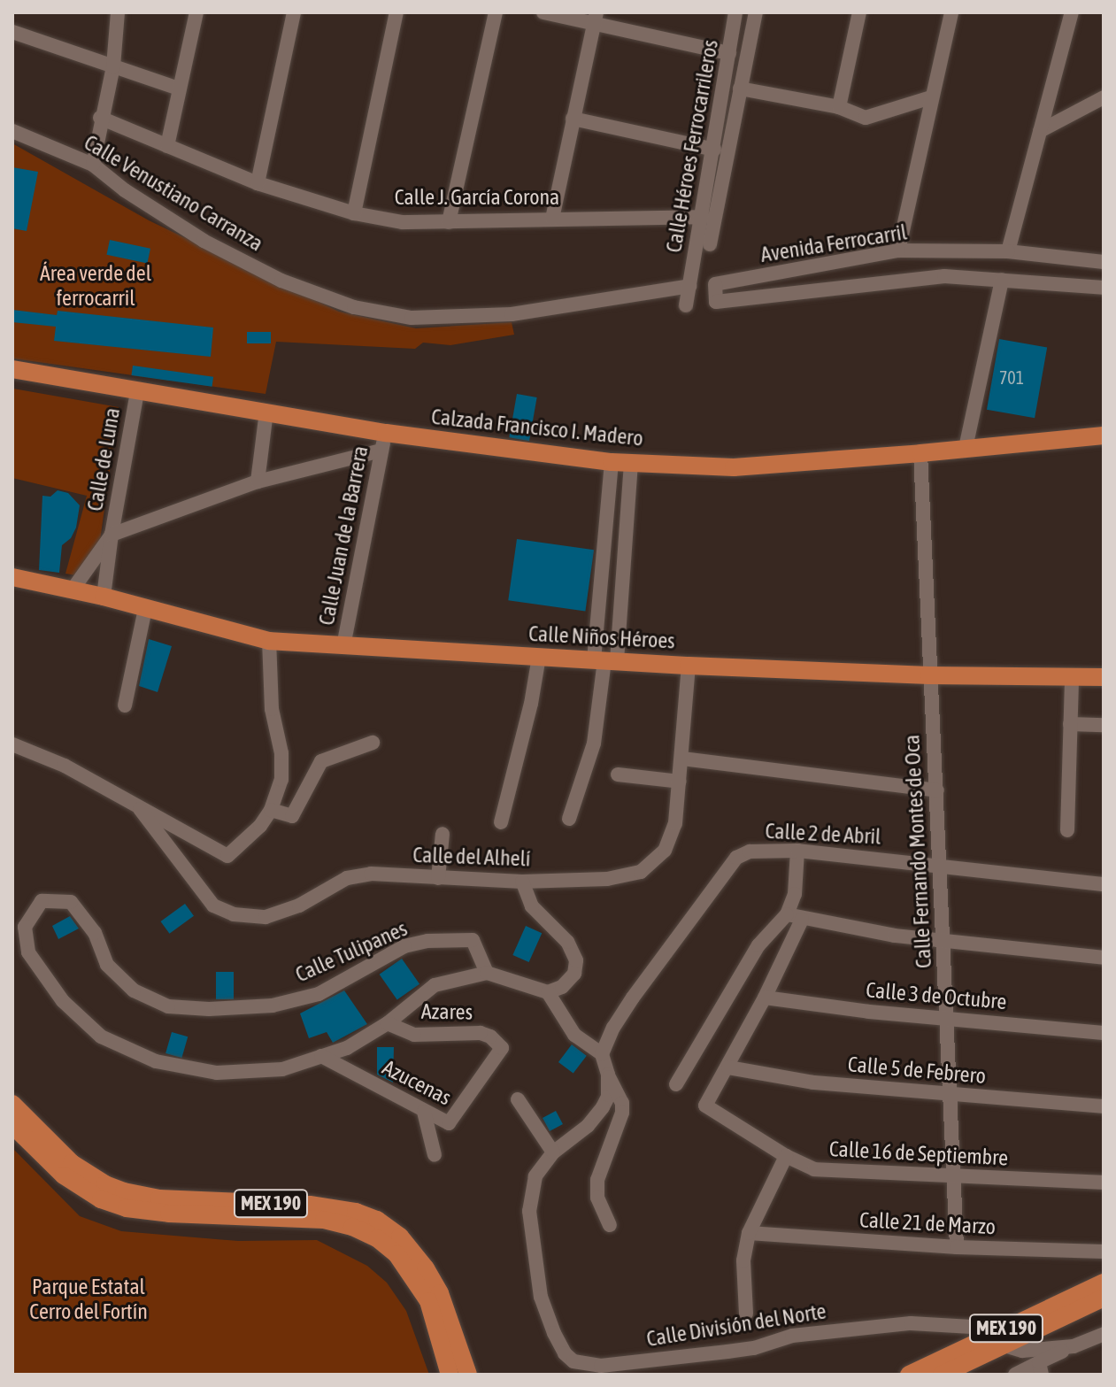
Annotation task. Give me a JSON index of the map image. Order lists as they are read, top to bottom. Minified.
{"streets":{"main road":["Calzada Francisco I. Madero","Calle Niños Héroes","MEX 190"],"street":["Calle Héroes Ferrocarrileros","Calle Venustiano Carranza","Calle J. García Corona","Avenida Ferrocarril","Calle de Luna","Calle Juan de la Barrera","Calle 2 de Abril","Calle Fernando Montes de Oca","Calle del Alhelí","Calle Tulipanes","Calle 3 de Octubre","Azares","Calle 5 de Febrero","Azucenas","Calle 16 de Septiembre","Calle 21 de Marzo","Calle División del Norte"]},"crossings":[["Calle Héroes Ferrocarrileros","Calle Venustiano Carranza"],["Calle Héroes Ferrocarrileros","Calle J. García Corona"],["Calzada Francisco I. Madero","Calle de Luna"],["Calzada Francisco I. Madero","Calle Juan de la Barrera"],["Calzada Francisco I. Madero","Calle Fernando Montes de Oca"],["Calle de Luna","Calle Niños Héroes"],["Calle Juan de la Barrera","Calle Niños Héroes"],["Calle Niños Héroes","Calle Fernando Montes de Oca"],["Calle Niños Héroes","Calle del Alhelí"],["Calle 2 de Abril","Calle Fernando Montes de Oca"],["Calle 2 de Abril","Calle División del Norte"],["Calle Fernando Montes de Oca","Calle 3 de Octubre"],["Calle Fernando Montes de Oca","Calle 5 de Febrero"],["Calle Fernando Montes de Oca","Calle 16 de Septiembre"],["Calle Fernando Montes de Oca","Calle 21 de Marzo"],["Calle Tulipanes","Azares"],["Calle Tulipanes","Azucenas"],["Calle 3 de Octubre","Calle 16 de Septiembre"],["Azares","Azucenas"],["Calle 5 de Febrero","Calle 16 de Septiembre"],["MEX 190","Calle División del Norte"]],"parks":["Área verde del ferrocarril","Parque Estatal Cerro del Fortín"],"house_numbers":["701"]}
